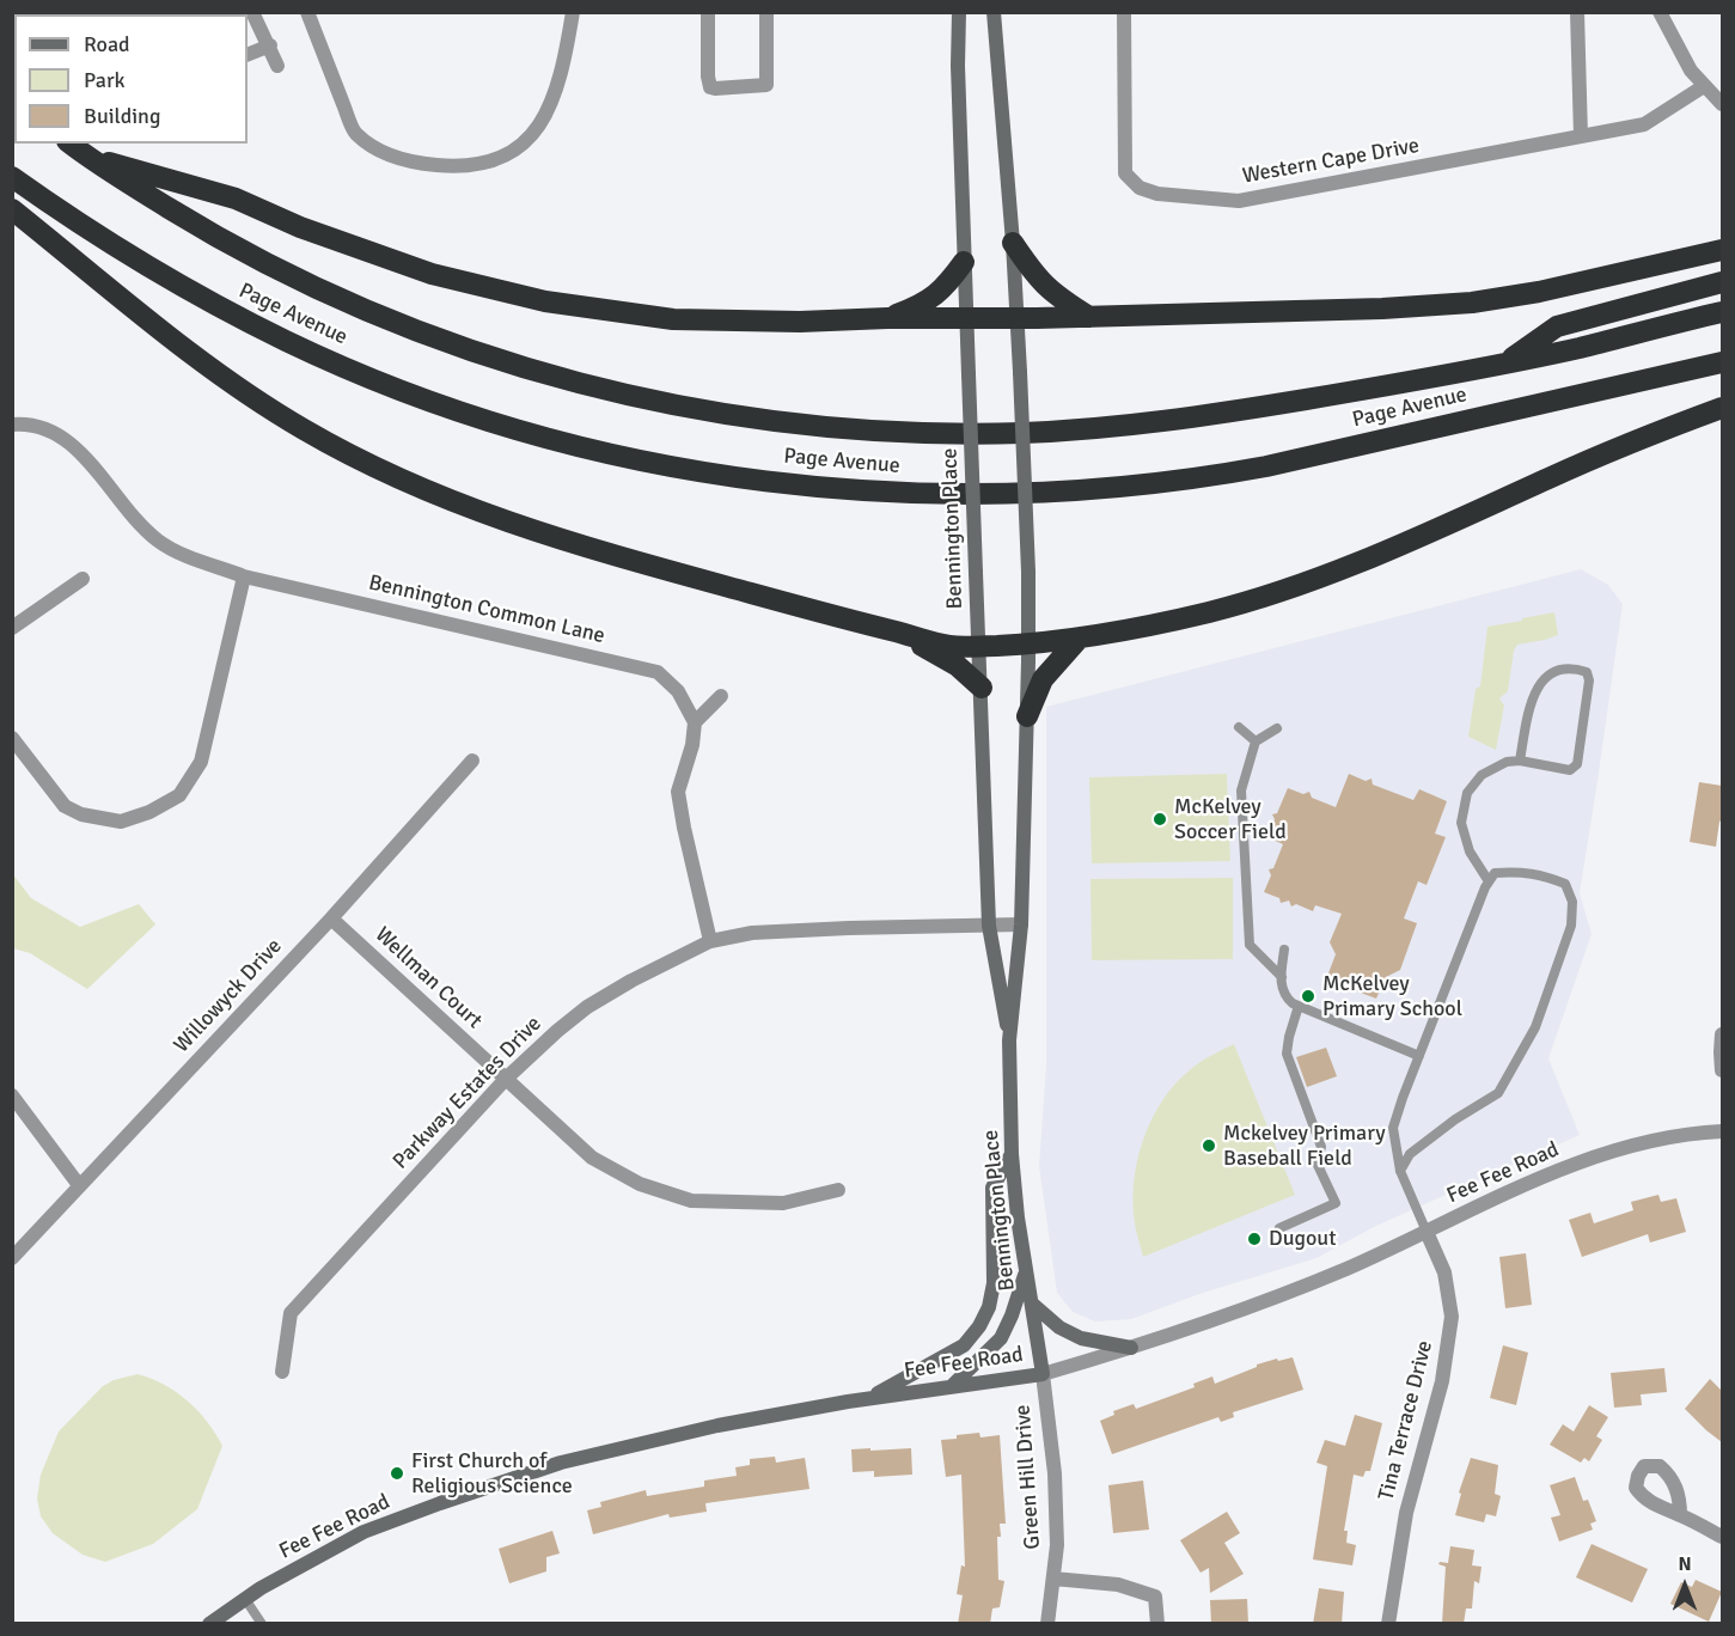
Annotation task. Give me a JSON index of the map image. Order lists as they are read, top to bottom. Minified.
{"streets":{"highway":["Page Avenue"],"main road":["Bennington Place","Fee Fee Road"],"street":["Western Cape Drive","Bennington Common Lane","Wellman Court","Willowyck Drive","Parkway Estates Drive","Tina Terrace Drive","Green Hill Drive"]},"crossings":[["Bennington Place","Parkway Estates Drive"],["Bennington Place","Fee Fee Road"],["Bennington Place","Green Hill Drive"],["Wellman Court","Willowyck Drive"],["Wellman Court","Parkway Estates Drive"],["Fee Fee Road","Tina Terrace Drive"],["Fee Fee Road","Green Hill Drive"]],"places":["McKelvey Soccer Field","McKelvey Primary School","Mckelvey Primary Baseball Field","Dugout","First Church of Religious Science"],"legend":["Road","Park","Building"],"north":"top"}
